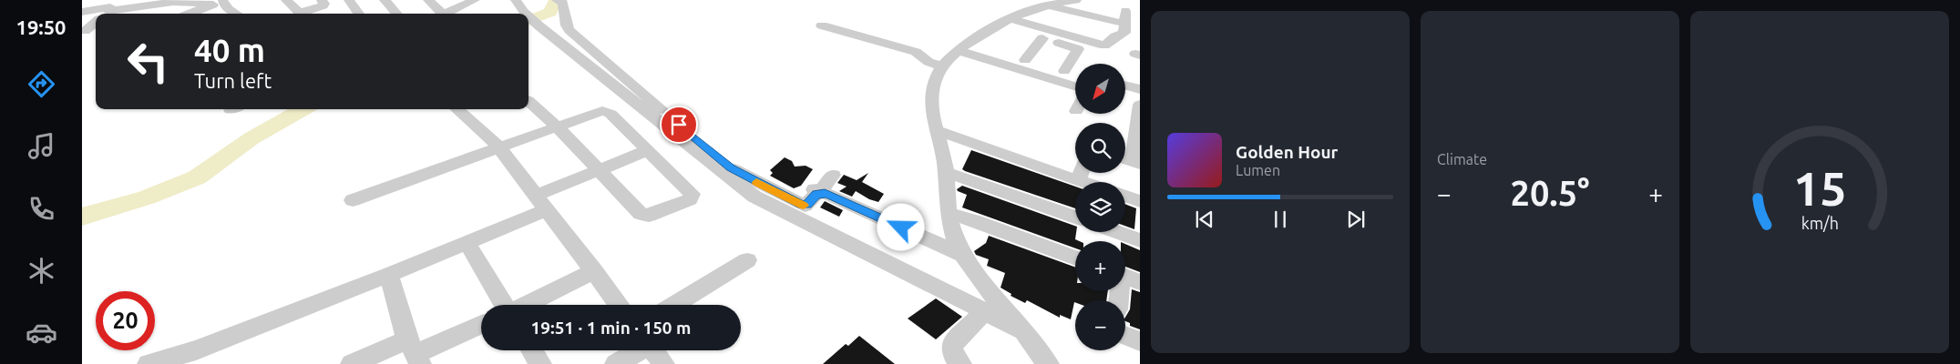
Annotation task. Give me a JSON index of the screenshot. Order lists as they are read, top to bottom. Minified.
{"north":"bottom left","page":{"tabs":"19:50","tile":"Climate","turn":["40 m","Turn left"],"map_buttons":["+","−"],"song":["Golden Hour","Lumen"],"heat":["−","20.5°","+"],"limit":"20","trip":"19:51 · 1 min · 150 m","gauge":["15","km/h"]}}
